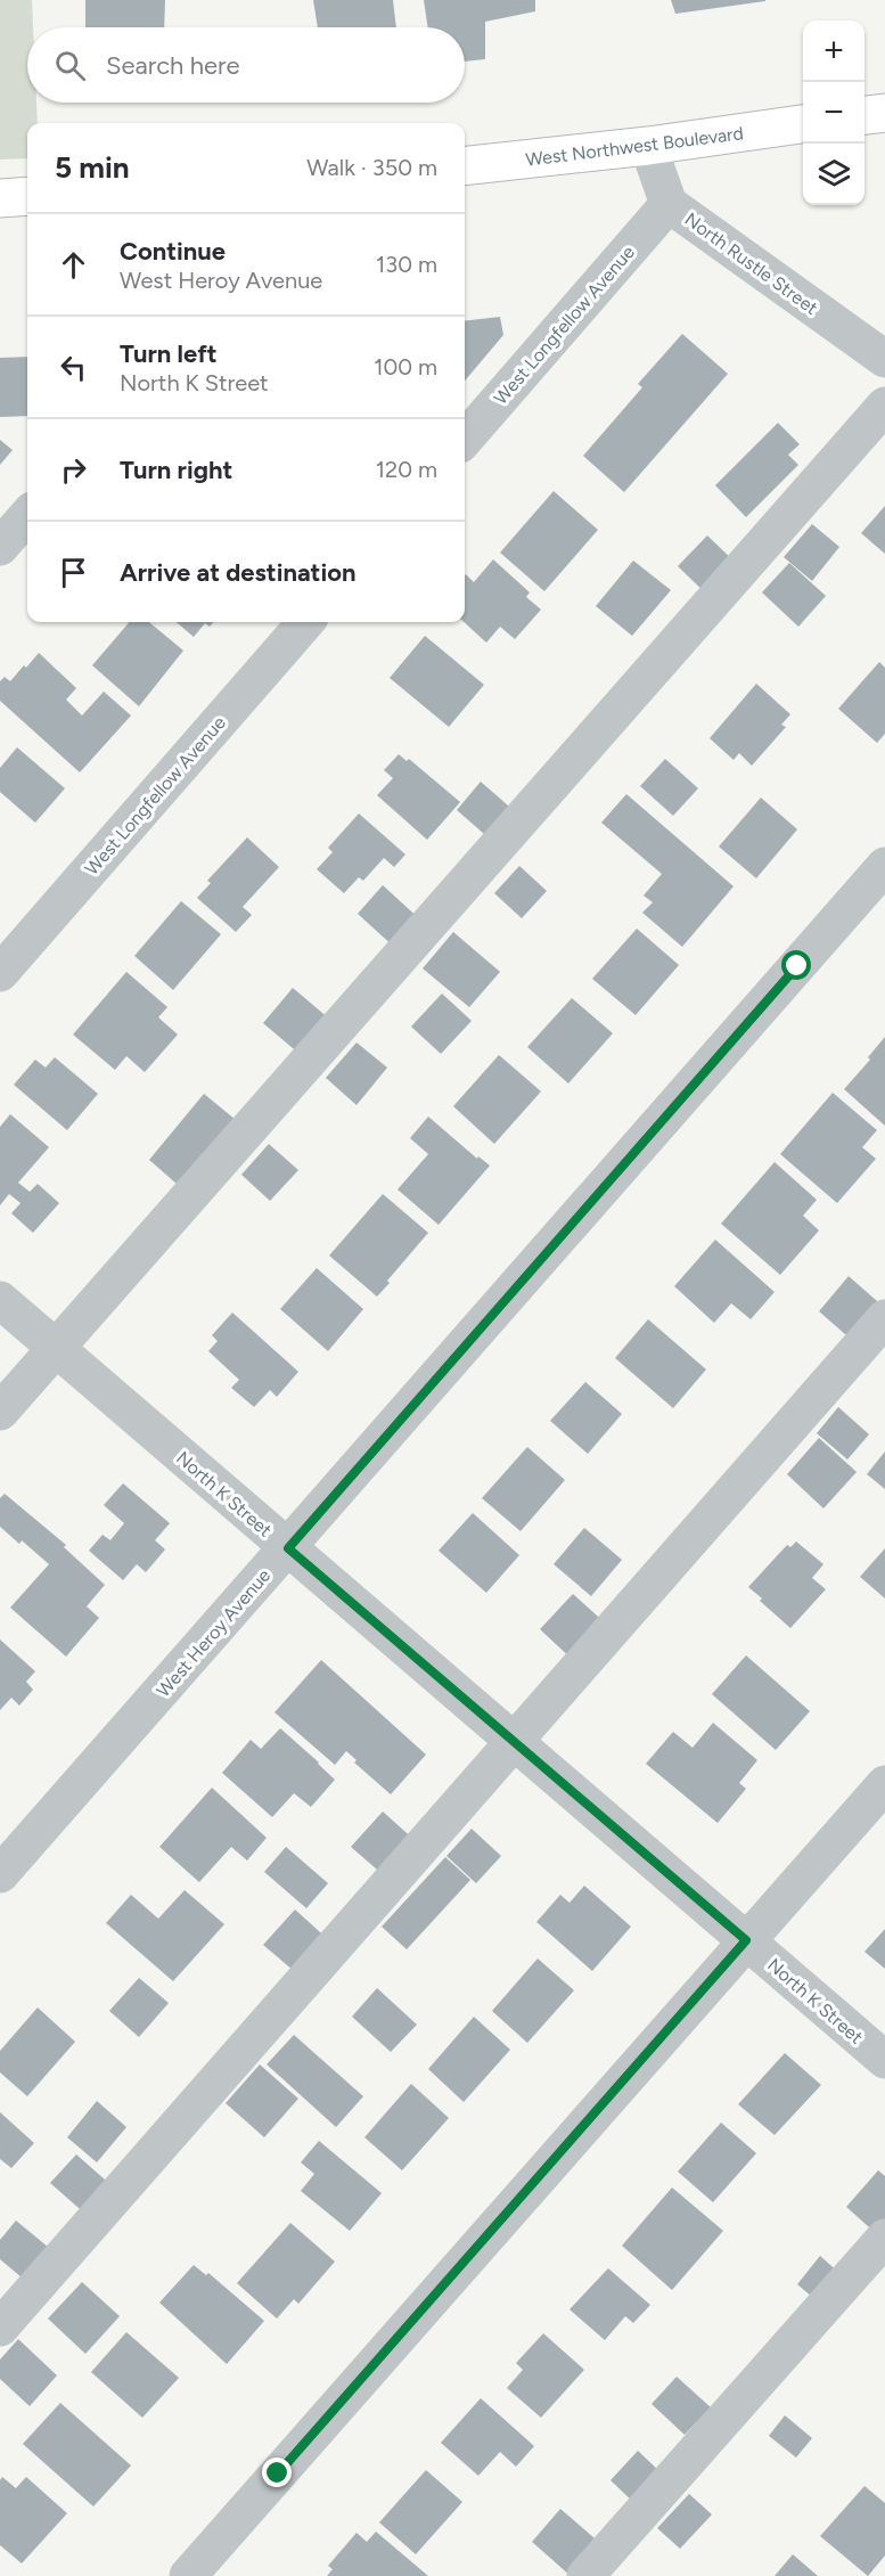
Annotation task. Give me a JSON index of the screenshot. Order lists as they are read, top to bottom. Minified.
{"streets":{"main road":["West Northwest Boulevard"],"street":["North Rustle Street","West Longfellow Avenue","North K Street","West Heroy Avenue"]},"crossings":[["West Northwest Boulevard","North Rustle Street"],["North Rustle Street","West Longfellow Avenue"],["North K Street","West Heroy Avenue"]],"page":{"map_buttons":["+","−"],"search":"Search here","heading":["5 min","Walk · 350 m"],"list":[["Continue","West Heroy Avenue","130 m"],["Turn left","North K Street","100 m"],["Turn right","120 m"],"Arrive at destination"]}}
